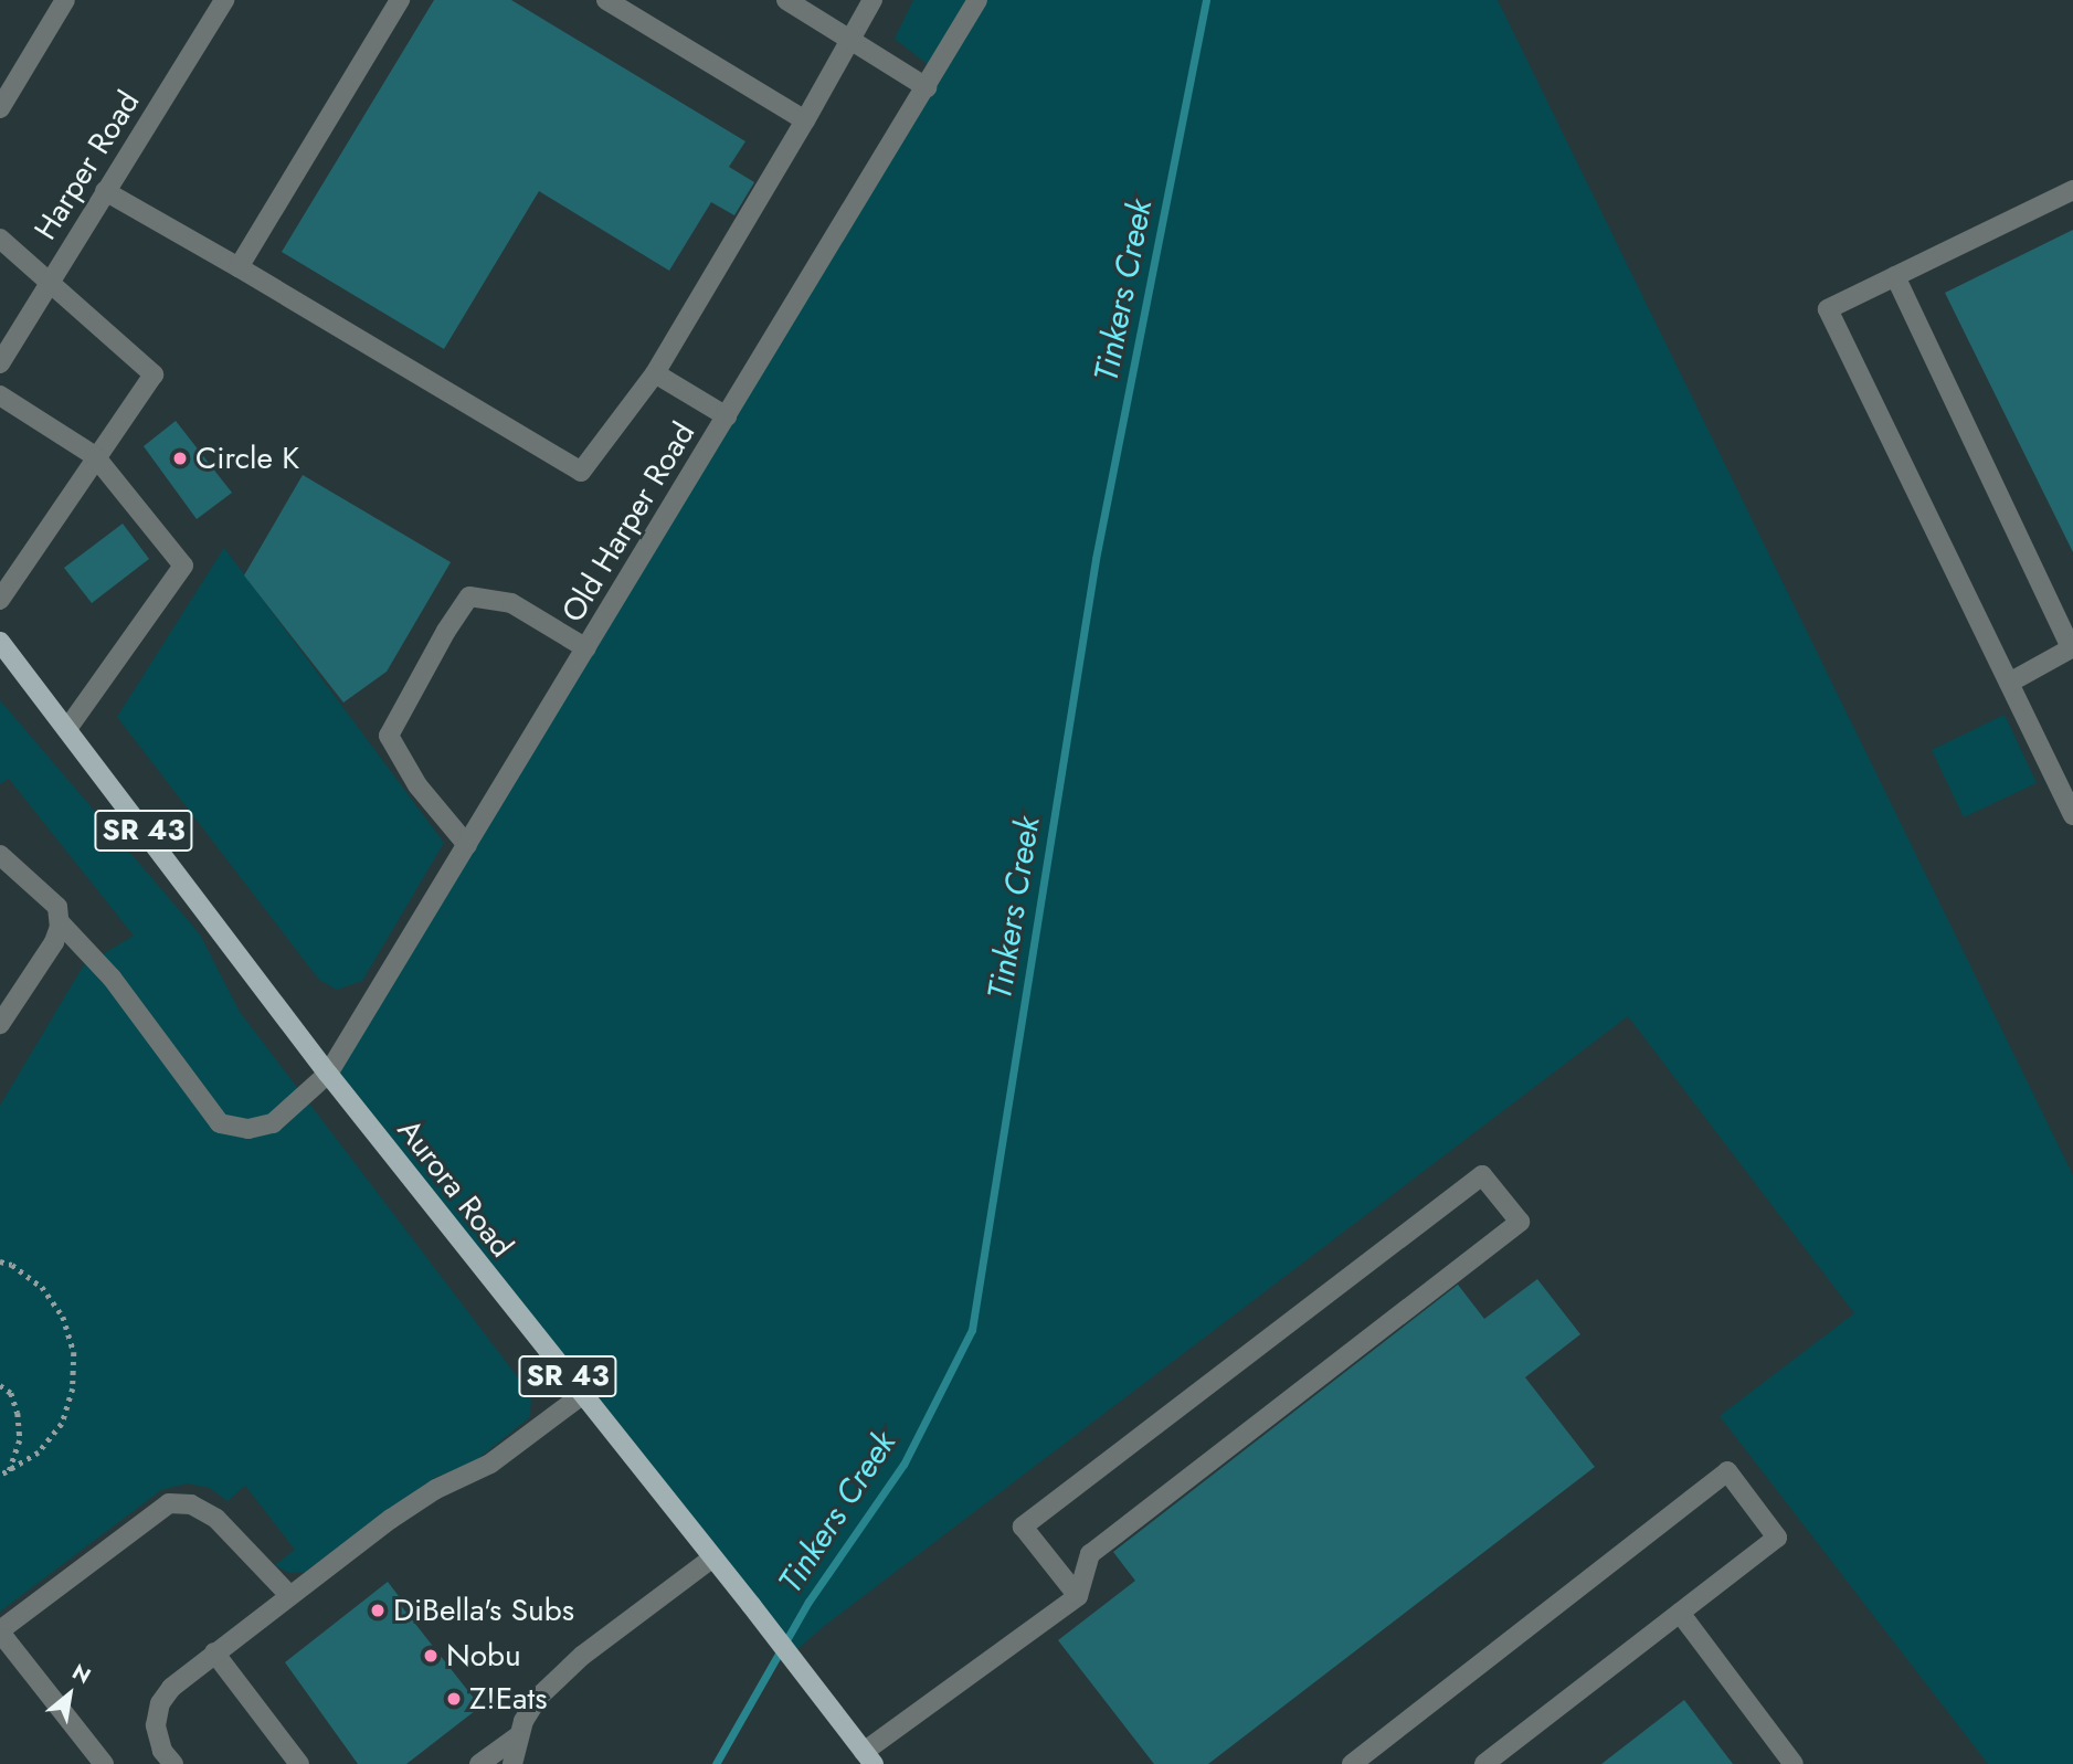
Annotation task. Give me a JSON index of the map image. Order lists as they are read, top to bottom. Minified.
{"streets":{"main road":["SR 43","Aurora Road"],"street":["Harper Road","Old Harper Road"]},"crossings":[["Old Harper Road","Aurora Road"]],"water":["Tinkers Creek"],"places":["Circle K","DiBella's Subs","Nobu","Z!Eats"],"north":"top right"}
